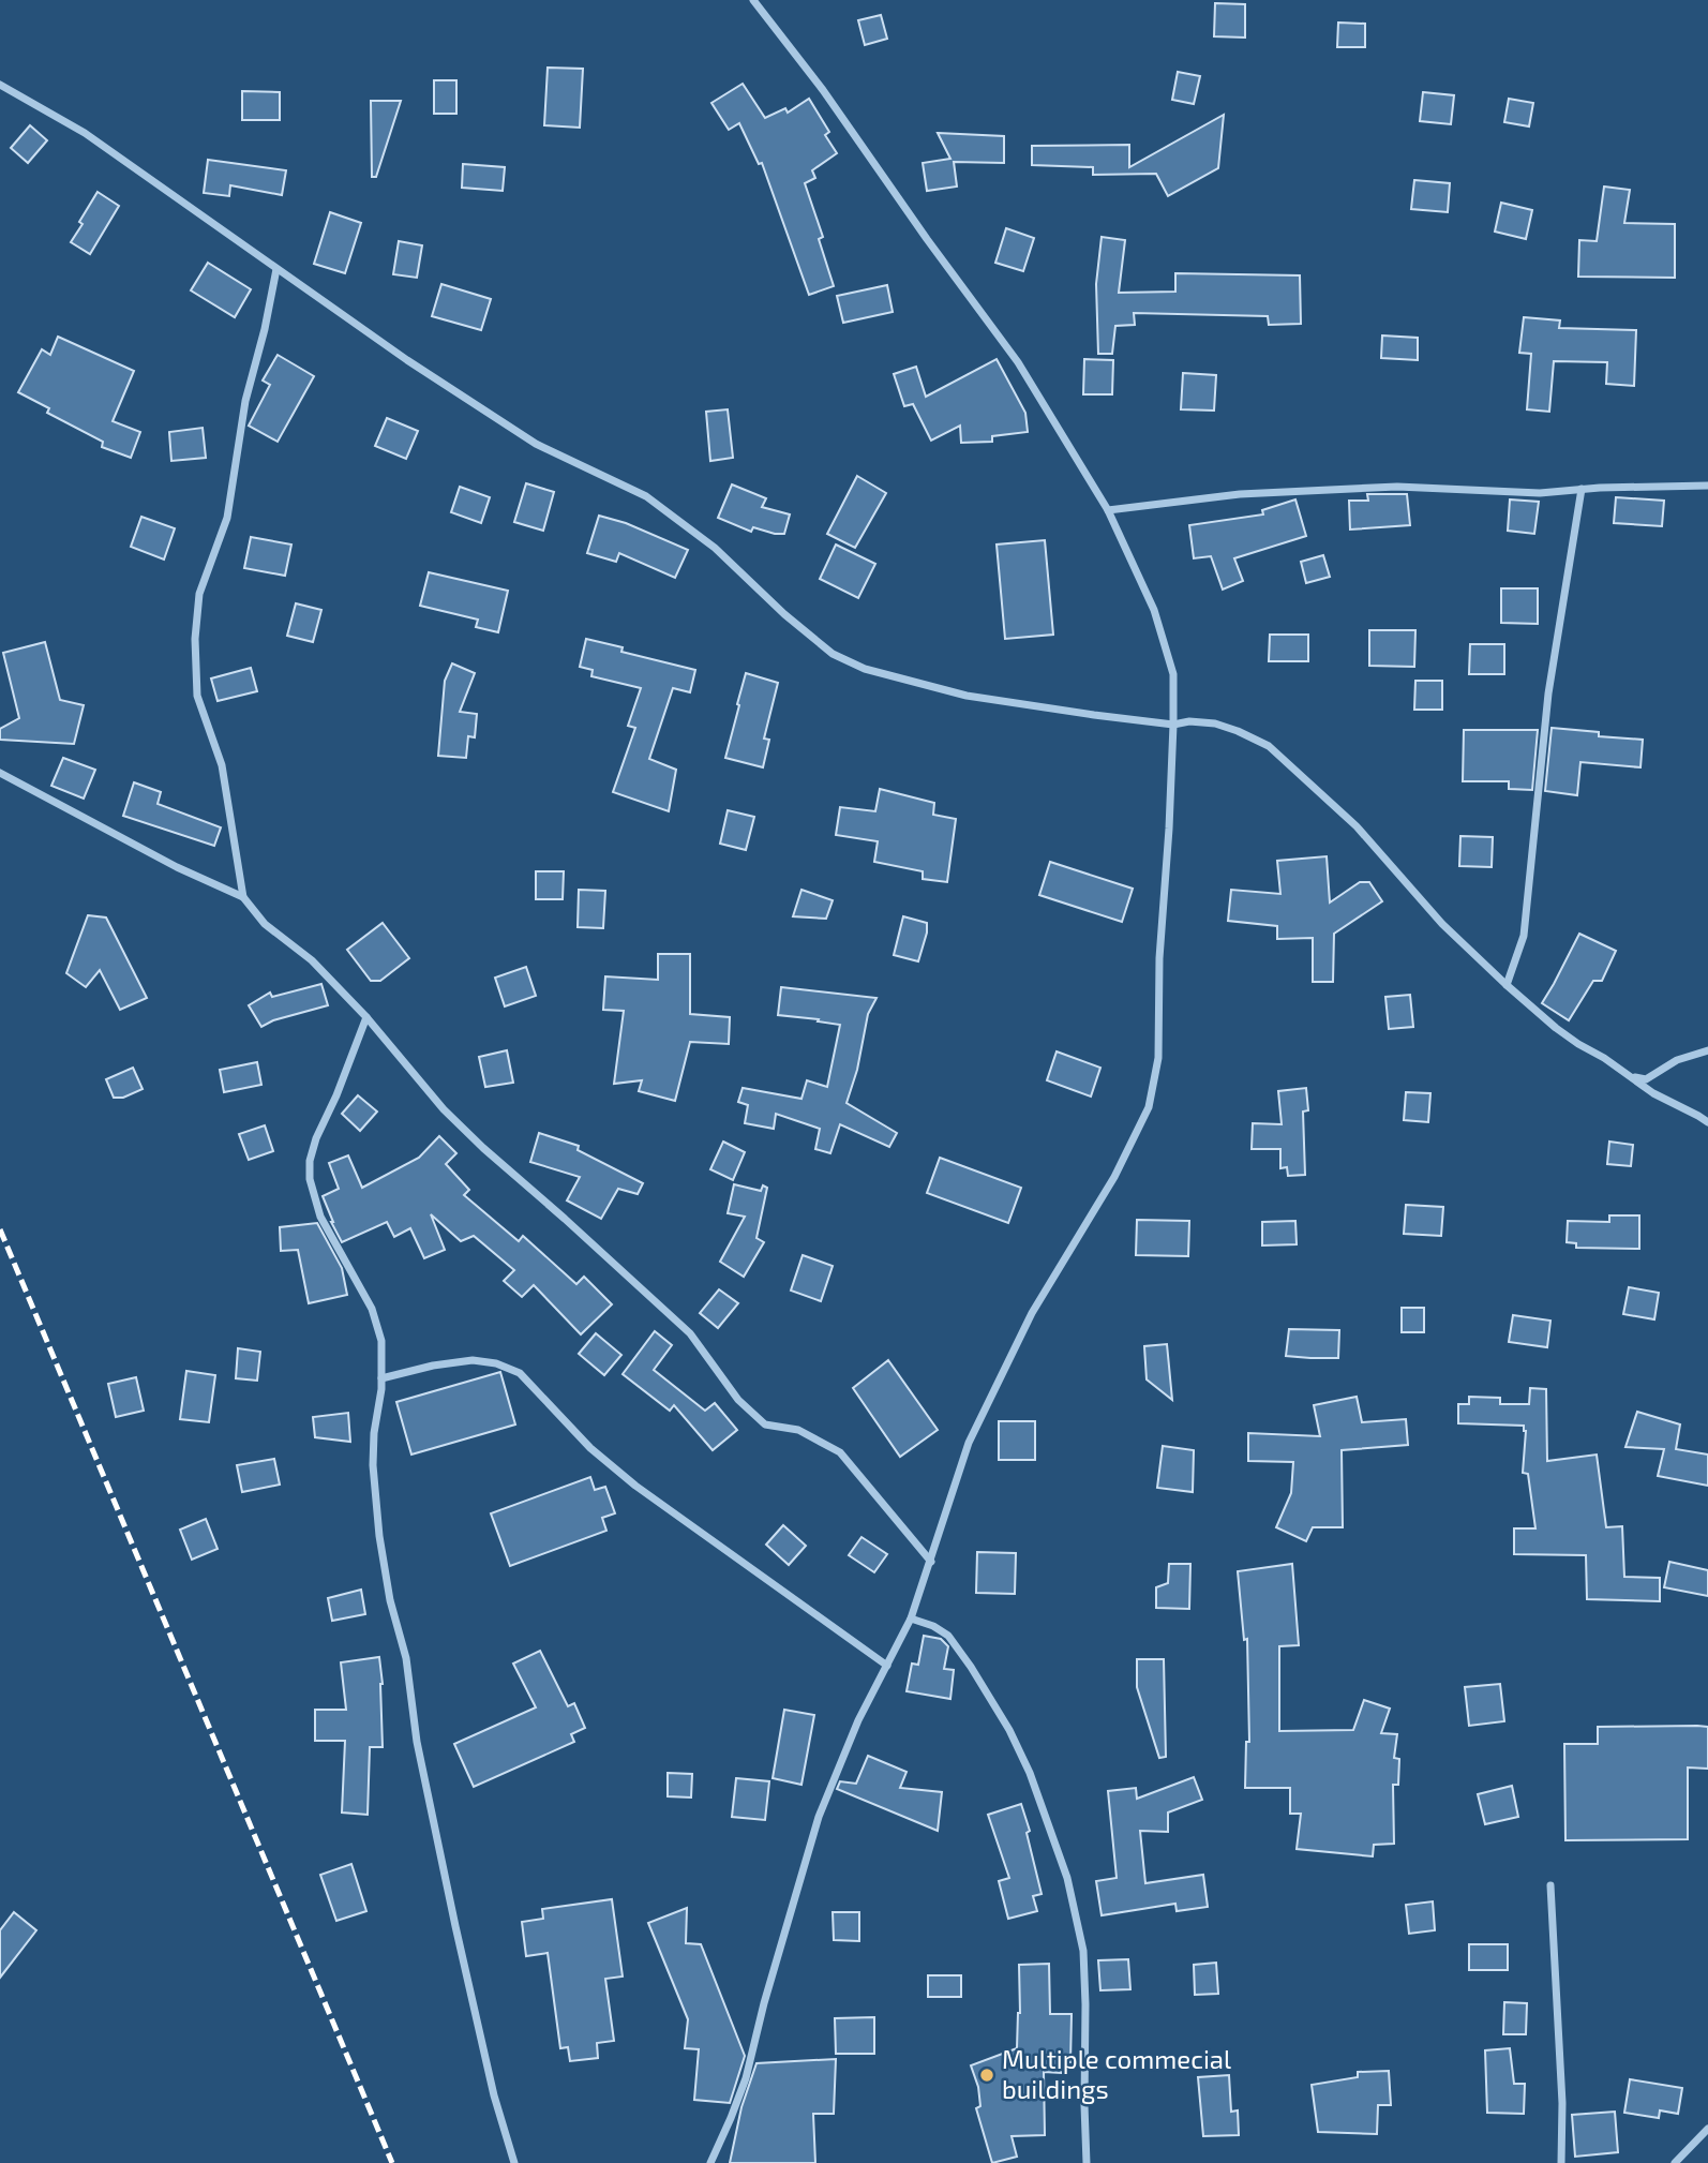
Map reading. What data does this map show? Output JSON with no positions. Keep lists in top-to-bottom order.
{
  "places": ["Multiple commecial buildings"]
}
